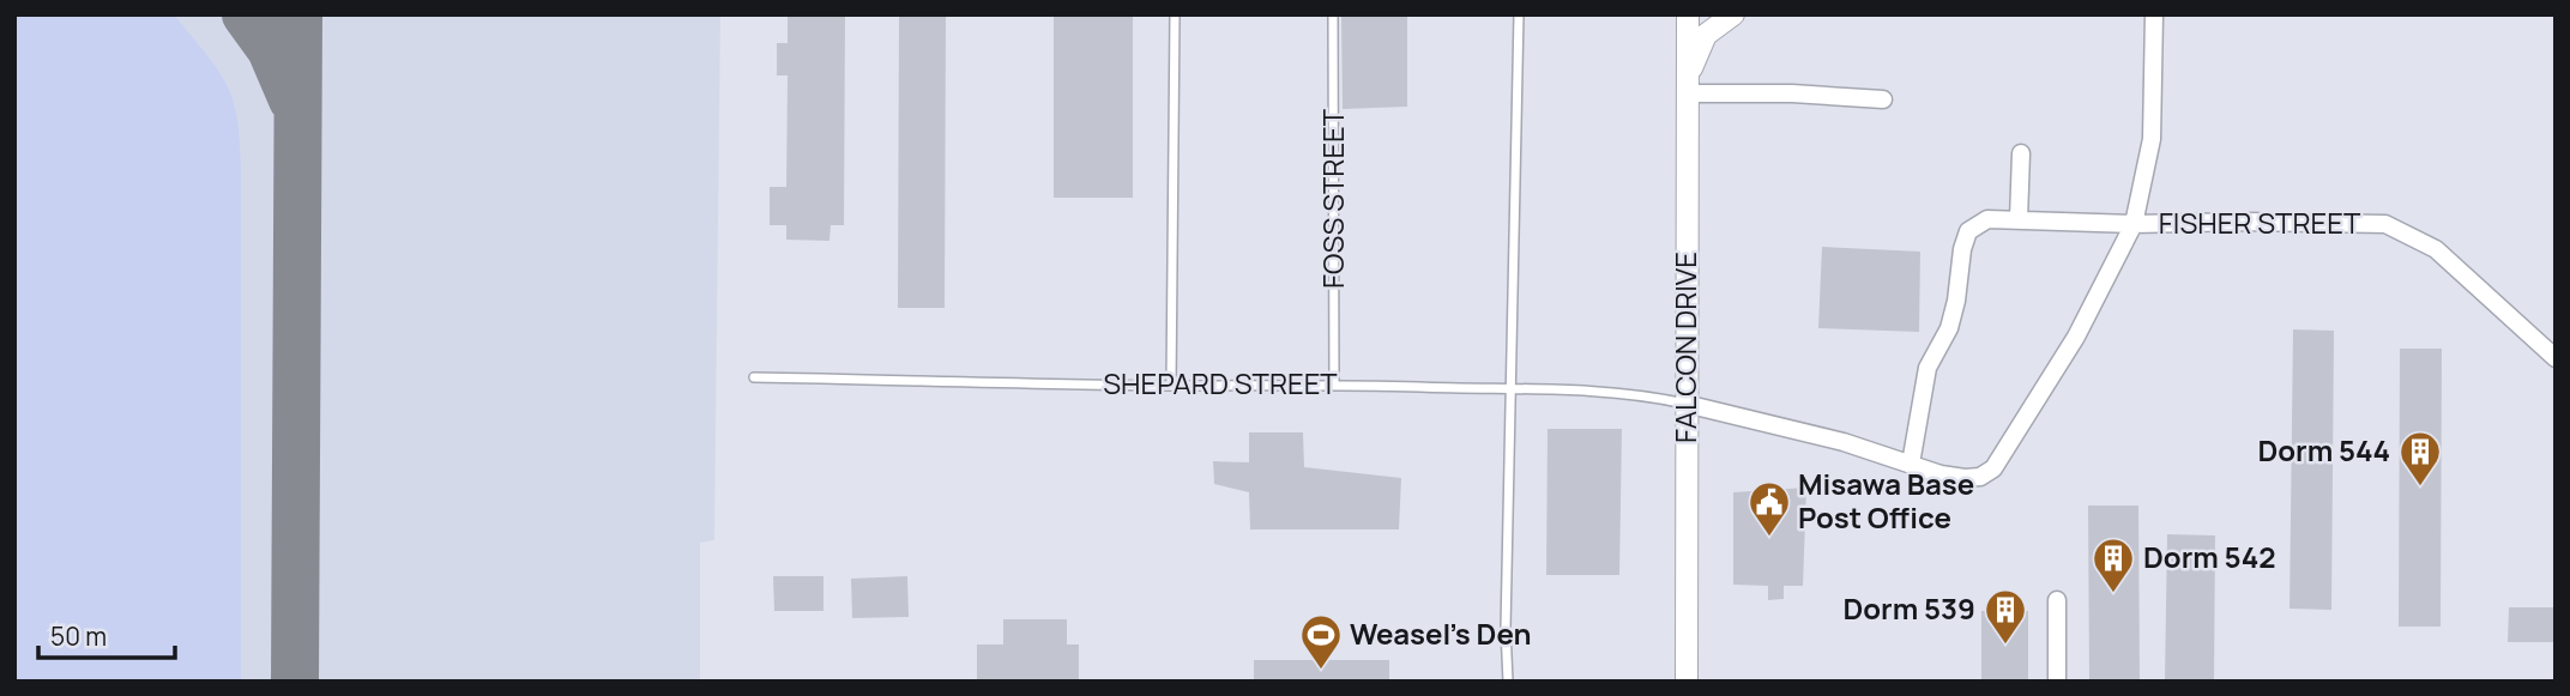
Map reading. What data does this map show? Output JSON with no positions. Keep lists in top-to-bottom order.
{
  "streets": {
    "street": ["FISHER STREET", "FALCON DRIVE"],
    "lane": ["FOSS STREET", "SHEPARD STREET"]
  },
  "crossings": [
    ["FOSS STREET", "SHEPARD STREET"],
    ["FALCON DRIVE", "SHEPARD STREET"]
  ],
  "places": {
    "building": ["Dorm 544", "Dorm 542", "Dorm 539"],
    "public building": ["Misawa Base Post Office"],
    "sports": ["Weasel's Den"]
  },
  "scale_bar": "50 m"
}
